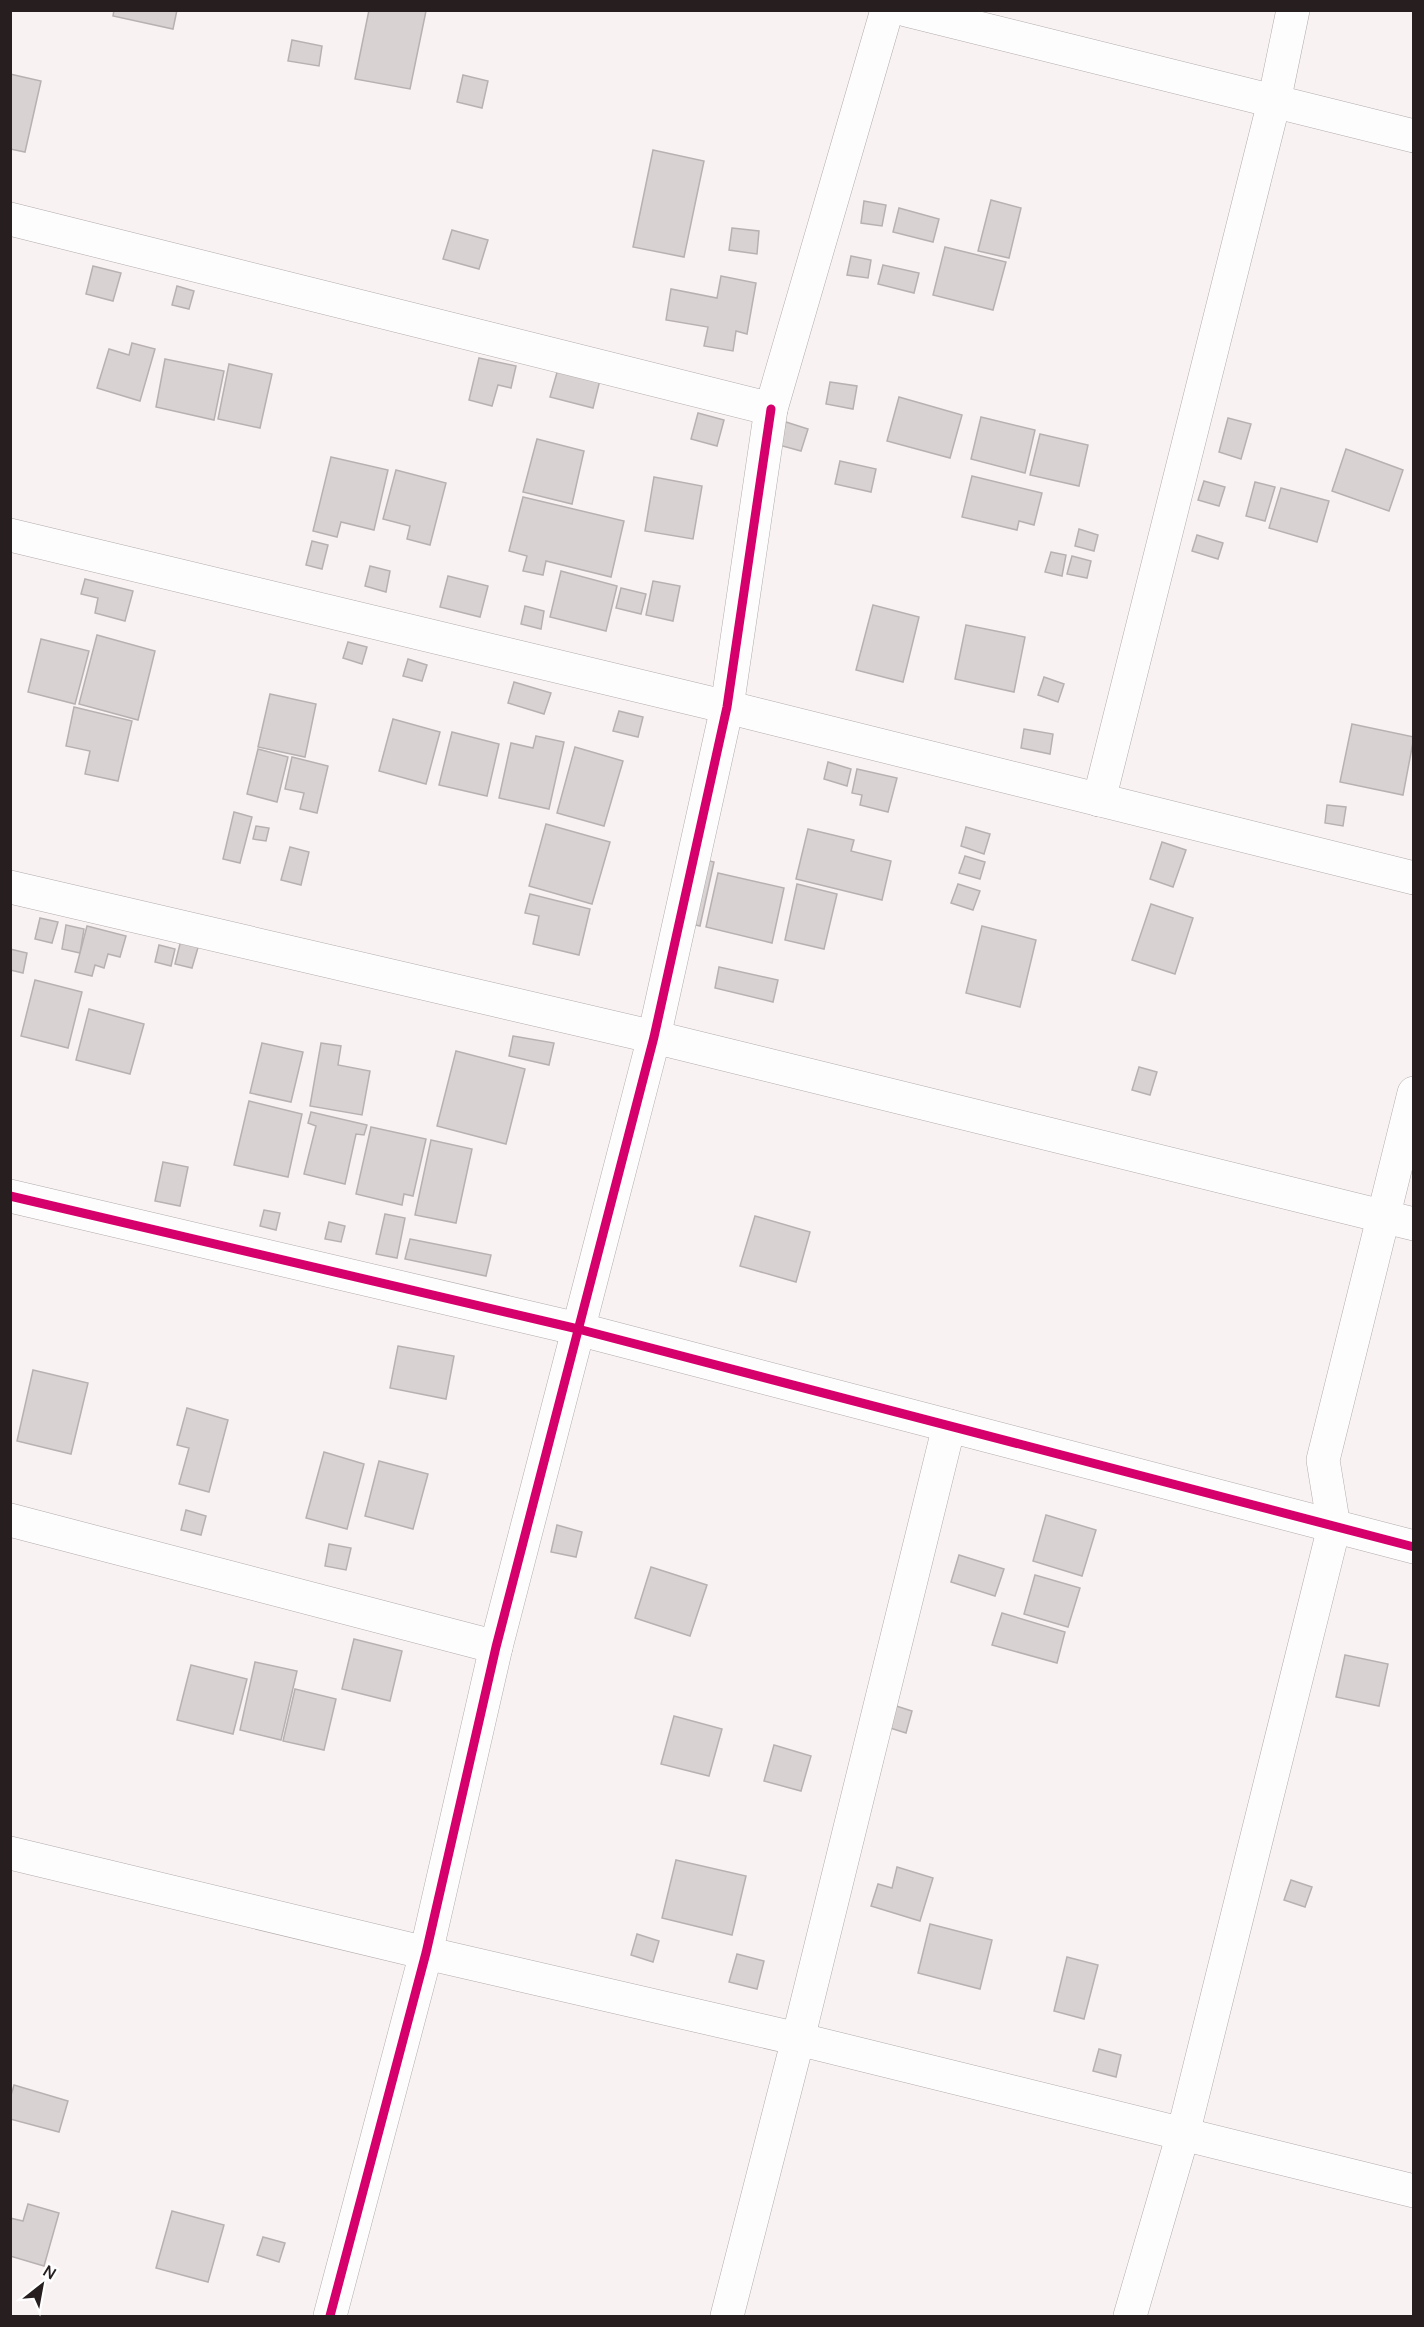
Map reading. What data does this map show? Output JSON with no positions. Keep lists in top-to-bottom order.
{
  "north": "top right"
}
